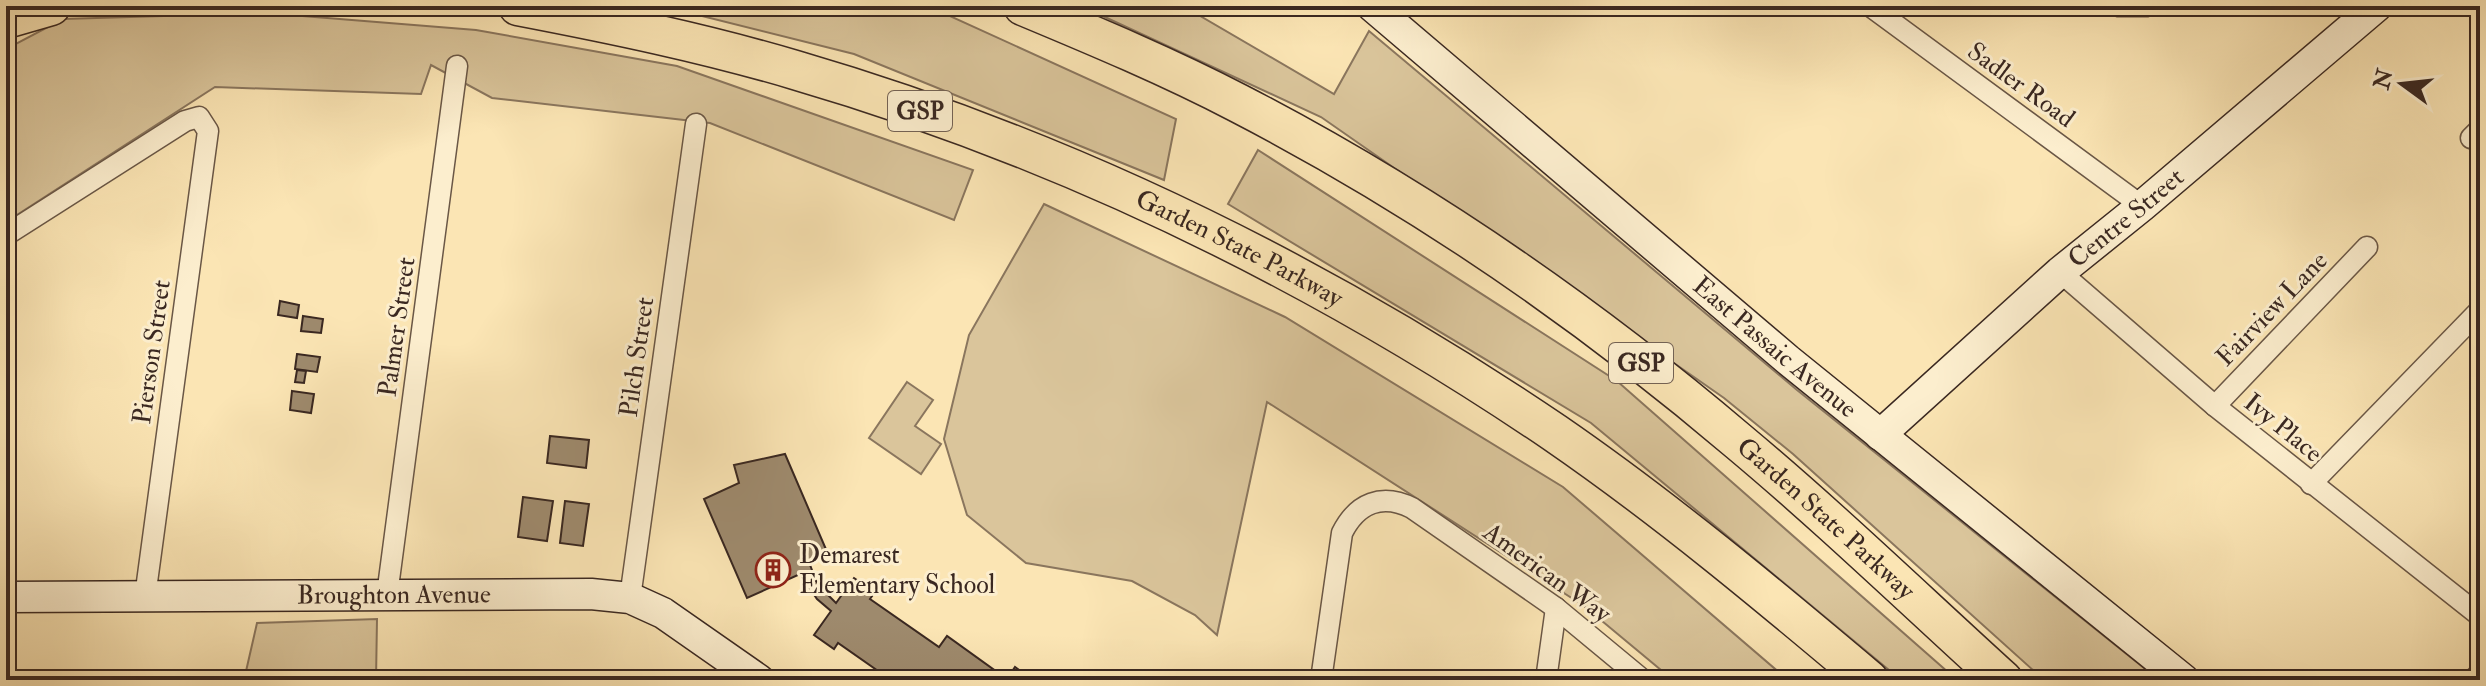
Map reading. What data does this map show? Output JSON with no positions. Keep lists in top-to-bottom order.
{
  "streets": {
    "highway": ["GSP", "Garden State Parkway"],
    "street": [
      "Sadler Road",
      "Centre Street",
      "Fairview Lane",
      "Palmer Street",
      "East Passaic Avenue",
      "Pierson Street",
      "Pilch Street",
      "Ivy Place",
      "American Way",
      "Broughton Avenue"
    ]
  },
  "crossings": [
    ["Sadler Road", "Centre Street"],
    ["Centre Street", "East Passaic Avenue"],
    ["Centre Street", "Ivy Place"],
    ["Fairview Lane", "Ivy Place"],
    ["Palmer Street", "Broughton Avenue"],
    ["Pierson Street", "Broughton Avenue"],
    ["Pilch Street", "Broughton Avenue"]
  ],
  "places": {
    "building": ["Demarest Elementary School"]
  },
  "north": "left"
}
